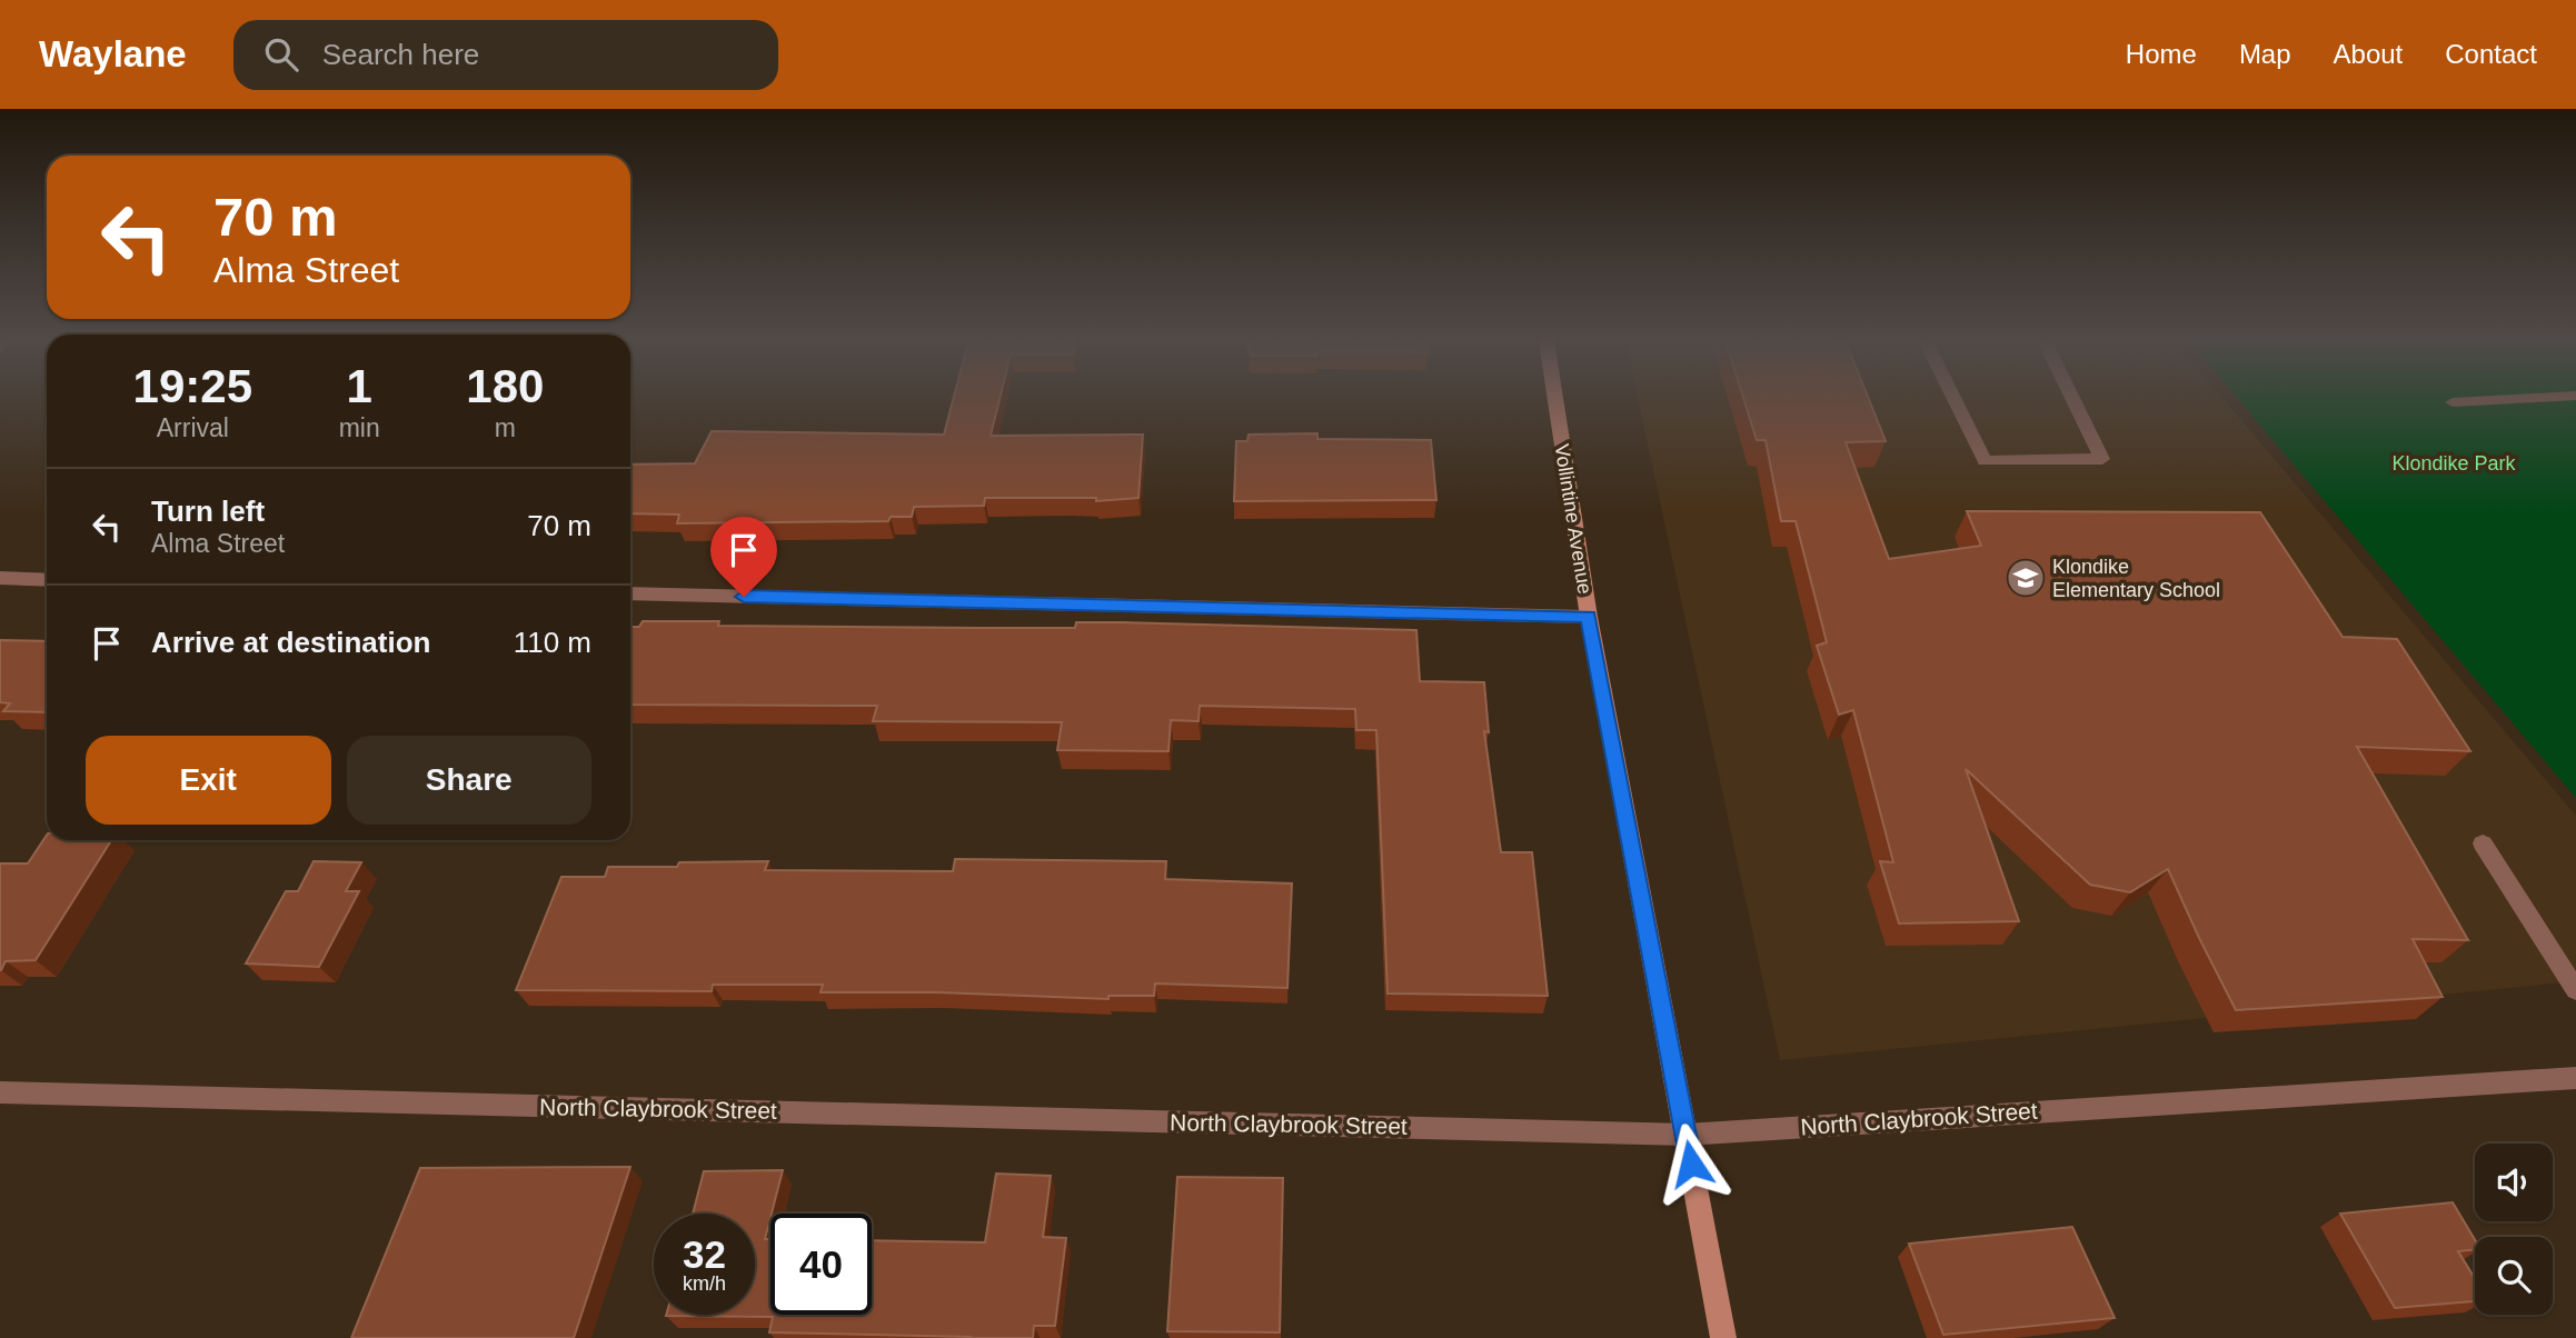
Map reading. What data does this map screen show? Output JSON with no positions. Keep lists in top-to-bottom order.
{
  "streets": {
    "street": ["Vollintine Avenue", "North Claybrook Street"]
  },
  "crossings": [
    ["Vollintine Avenue", "North Claybrook Street"]
  ],
  "parks": ["Klondike Park"],
  "places": {
    "school or university": ["Klondike Elementary School"]
  },
  "page": {
    "header": "Waylane",
    "search": "Search here",
    "nav": [
      "Home",
      "Map",
      "About",
      "Contact"
    ],
    "turn": ["70 m", "Alma Street"],
    "eta": [
      "19:25",
      "Arrival",
      "1",
      "min",
      "180",
      "m"
    ],
    "list": [
      {
        "name": "Turn left",
        "note": "Alma Street",
        "value": "70 m"
      },
      {
        "name": "Arrive at destination",
        "value": "110 m"
      }
    ],
    "buttons": ["Exit", "Share"],
    "speed": "32 km/h",
    "limit": "40"
  }
}
